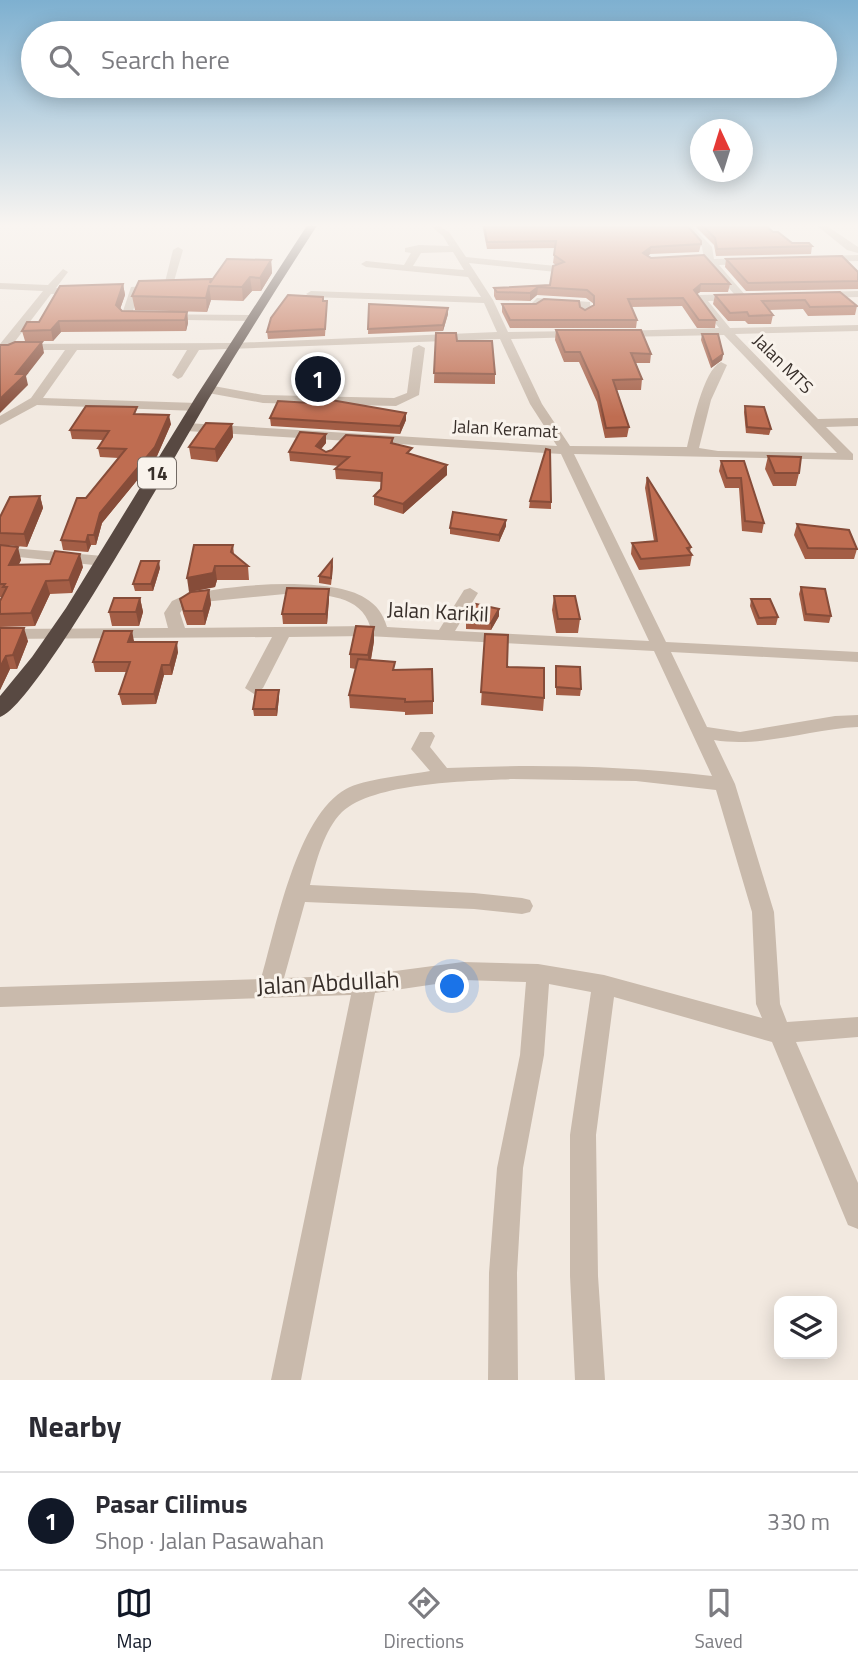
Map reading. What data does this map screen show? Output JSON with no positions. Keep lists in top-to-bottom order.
{
  "streets": {
    "highway": ["14"],
    "street": [
      "Jalan MTS",
      "Jalan Keramat",
      "Jalan Karikil",
      "Jalan Abdullah"
    ]
  },
  "crossings": [
    ["Jalan MTS", "Jalan Keramat"],
    ["Jalan Keramat", "14"],
    ["14", "Jalan Karikil"]
  ],
  "north": "top",
  "page": {
    "search": "Search here",
    "pins": "1",
    "heading": "Nearby",
    "list": [
      {
        "mark": "1",
        "name": "Pasar Cilimus",
        "note": "Shop · Jalan Pasawahan",
        "value": "330 m"
      }
    ],
    "nav": ["Map", "Directions", "Saved"]
  }
}
